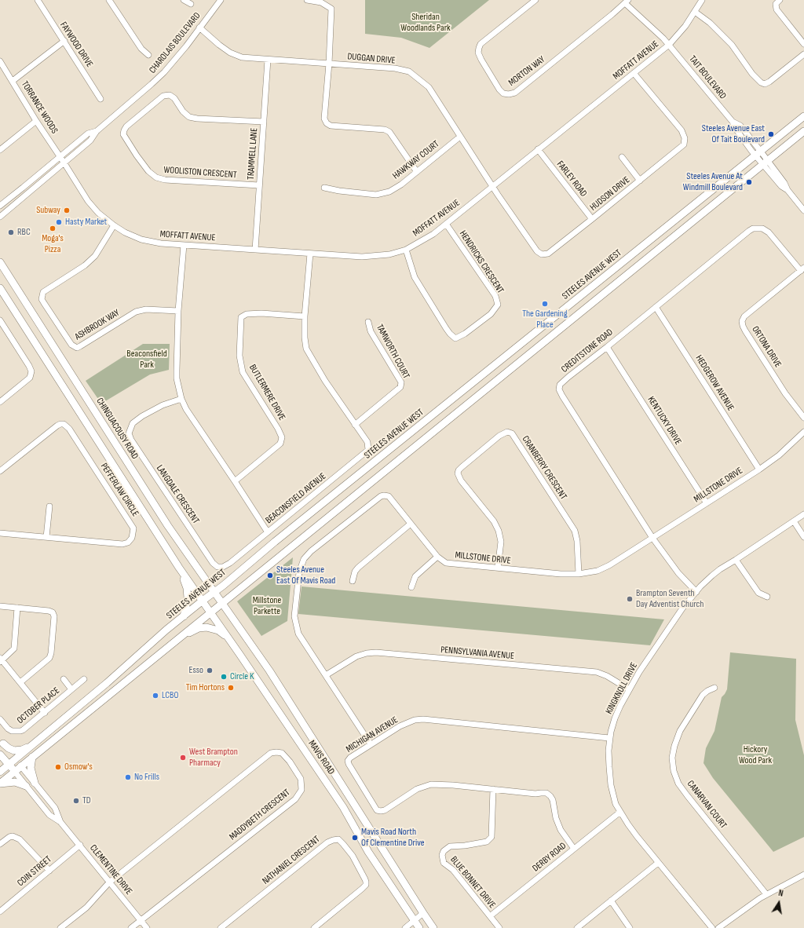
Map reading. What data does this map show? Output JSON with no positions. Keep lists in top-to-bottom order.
{
  "streets": {
    "main road": ["STEELES AVENUE WEST", "CHINGUACOUSY ROAD", "MAVIS ROAD"],
    "street": [
      "CHAROLAIS BOULEVARD",
      "FAYWOOD DRIVE",
      "DUGGAN DRIVE",
      "MOFFATT AVENUE",
      "MORTON WAY",
      "TAIT BOULEVARD",
      "TORRANCE WOODS",
      "TRAMMELL LANE",
      "HAWKWAY COURT",
      "WOOLISTON CRESCENT",
      "FARLEY ROAD",
      "HUDSON DRIVE",
      "HENDRICKS CRESCENT",
      "ASHBROOK WAY",
      "ORTONA DRIVE",
      "CREDITSTONE ROAD",
      "TAMWORTH COURT",
      "HEDGEROW AVENUE",
      "BUTLERMERE DRIVE",
      "KENTUCKY DRIVE",
      "CRANBERRY CRESCENT",
      "MILLSTONE DRIVE",
      "PEFFERLAW CIRCLE",
      "LANGDALE CRESCENT",
      "BEACONSFIELD AVENUE",
      "PENNSYLVANIA AVENUE",
      "KINGKNOLL DRIVE",
      "OCTOBER PLACE",
      "MICHIGAN AVENUE",
      "CANARVAN COURT",
      "MADDYBETH CRESCENT",
      "DERBY ROAD",
      "NATHANIEL CRESCENT",
      "CLEMENTINE DRIVE",
      "COIN STREET",
      "BLUE BONNET DRIVE"
    ]
  },
  "crossings": [
    ["CHAROLAIS BOULEVARD", "DUGGAN DRIVE"],
    ["CHAROLAIS BOULEVARD", "MOFFATT AVENUE"],
    ["CHAROLAIS BOULEVARD", "TORRANCE WOODS"],
    ["DUGGAN DRIVE", "MOFFATT AVENUE"],
    ["DUGGAN DRIVE", "TRAMMELL LANE"],
    ["DUGGAN DRIVE", "HAWKWAY COURT"],
    ["DUGGAN DRIVE", "HUDSON DRIVE"],
    ["MOFFATT AVENUE", "TAIT BOULEVARD"],
    ["MOFFATT AVENUE", "TORRANCE WOODS"],
    ["MOFFATT AVENUE", "TRAMMELL LANE"],
    ["MOFFATT AVENUE", "FARLEY ROAD"],
    ["MOFFATT AVENUE", "HUDSON DRIVE"],
    ["MOFFATT AVENUE", "HENDRICKS CRESCENT"],
    ["MOFFATT AVENUE", "ASHBROOK WAY"],
    ["MOFFATT AVENUE", "BEACONSFIELD AVENUE"],
    ["MORTON WAY", "TAIT BOULEVARD"],
    ["TAIT BOULEVARD", "STEELES AVENUE WEST"],
    ["TRAMMELL LANE", "WOOLISTON CRESCENT"],
    ["FARLEY ROAD", "HUDSON DRIVE"],
    ["STEELES AVENUE WEST", "CHINGUACOUSY ROAD"],
    ["STEELES AVENUE WEST", "MAVIS ROAD"],
    ["ASHBROOK WAY", "BEACONSFIELD AVENUE"],
    ["ORTONA DRIVE", "CREDITSTONE ROAD"],
    ["CREDITSTONE ROAD", "HEDGEROW AVENUE"],
    ["CREDITSTONE ROAD", "KENTUCKY DRIVE"],
    ["CREDITSTONE ROAD", "MILLSTONE DRIVE"],
    ["CREDITSTONE ROAD", "KINGKNOLL DRIVE"],
    ["TAMWORTH COURT", "BEACONSFIELD AVENUE"],
    ["HEDGEROW AVENUE", "MILLSTONE DRIVE"],
    ["BUTLERMERE DRIVE", "BEACONSFIELD AVENUE"],
    ["KENTUCKY DRIVE", "MILLSTONE DRIVE"],
    ["CHINGUACOUSY ROAD", "MAVIS ROAD"],
    ["CRANBERRY CRESCENT", "MILLSTONE DRIVE"],
    ["MILLSTONE DRIVE", "PENNSYLVANIA AVENUE"],
    ["MILLSTONE DRIVE", "MICHIGAN AVENUE"],
    ["LANGDALE CRESCENT", "BEACONSFIELD AVENUE"],
    ["PENNSYLVANIA AVENUE", "KINGKNOLL DRIVE"],
    ["KINGKNOLL DRIVE", "MICHIGAN AVENUE"],
    ["KINGKNOLL DRIVE", "DERBY ROAD"],
    ["MICHIGAN AVENUE", "DERBY ROAD"],
    ["MICHIGAN AVENUE", "BLUE BONNET DRIVE"],
    ["MADDYBETH CRESCENT", "CLEMENTINE DRIVE"],
    ["DERBY ROAD", "BLUE BONNET DRIVE"],
    ["CLEMENTINE DRIVE", "COIN STREET"]
  ],
  "parks": [
    "Sheridan Woodlands Park",
    "Beaconsfield Park",
    "Millstone Parkette",
    "Hickory Wood Park"
  ],
  "places": [
    "Steeles Avenue East Of Tait Boulevard",
    "Steeles Avenue At Windmill Boulevard",
    "Subway",
    "Hasty Market",
    "Moga's Pizza",
    "RBC",
    "The Gardening Place",
    "Steeles Avenue East Of Mavis Road",
    "Brampton Seventh Day Adventist Church",
    "Esso",
    "Circle K",
    "Tim Hortons",
    "LCBO",
    "West Brampton Pharmacy",
    "Osmow's",
    "No Frills",
    "TD",
    "Mavis Road North Of Clementine Drive"
  ],
  "north": "top"
}
